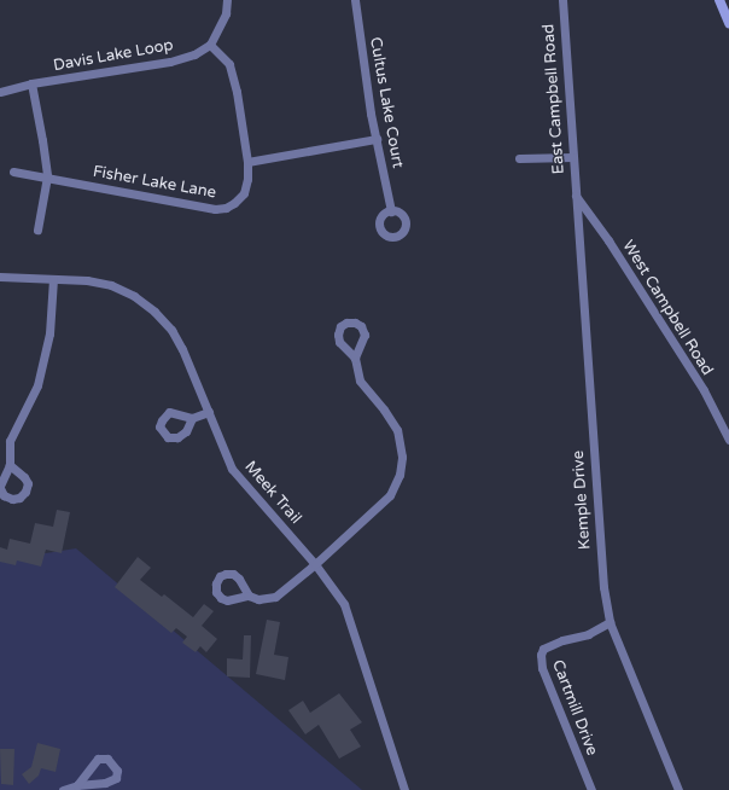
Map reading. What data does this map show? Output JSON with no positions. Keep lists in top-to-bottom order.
{
  "streets": {
    "street": [
      "Davis Lake Loop",
      "East Campbell Road",
      "Cultus Lake Court",
      "Fisher Lake Lane",
      "West Campbell Road",
      "Meek Trail",
      "Kemple Drive",
      "Cartmill Drive"
    ]
  },
  "crossings": [
    ["Davis Lake Loop", "Fisher Lake Lane"],
    ["East Campbell Road", "West Campbell Road"],
    ["East Campbell Road", "Kemple Drive"],
    ["West Campbell Road", "Kemple Drive"],
    ["Kemple Drive", "Cartmill Drive"]
  ]
}
